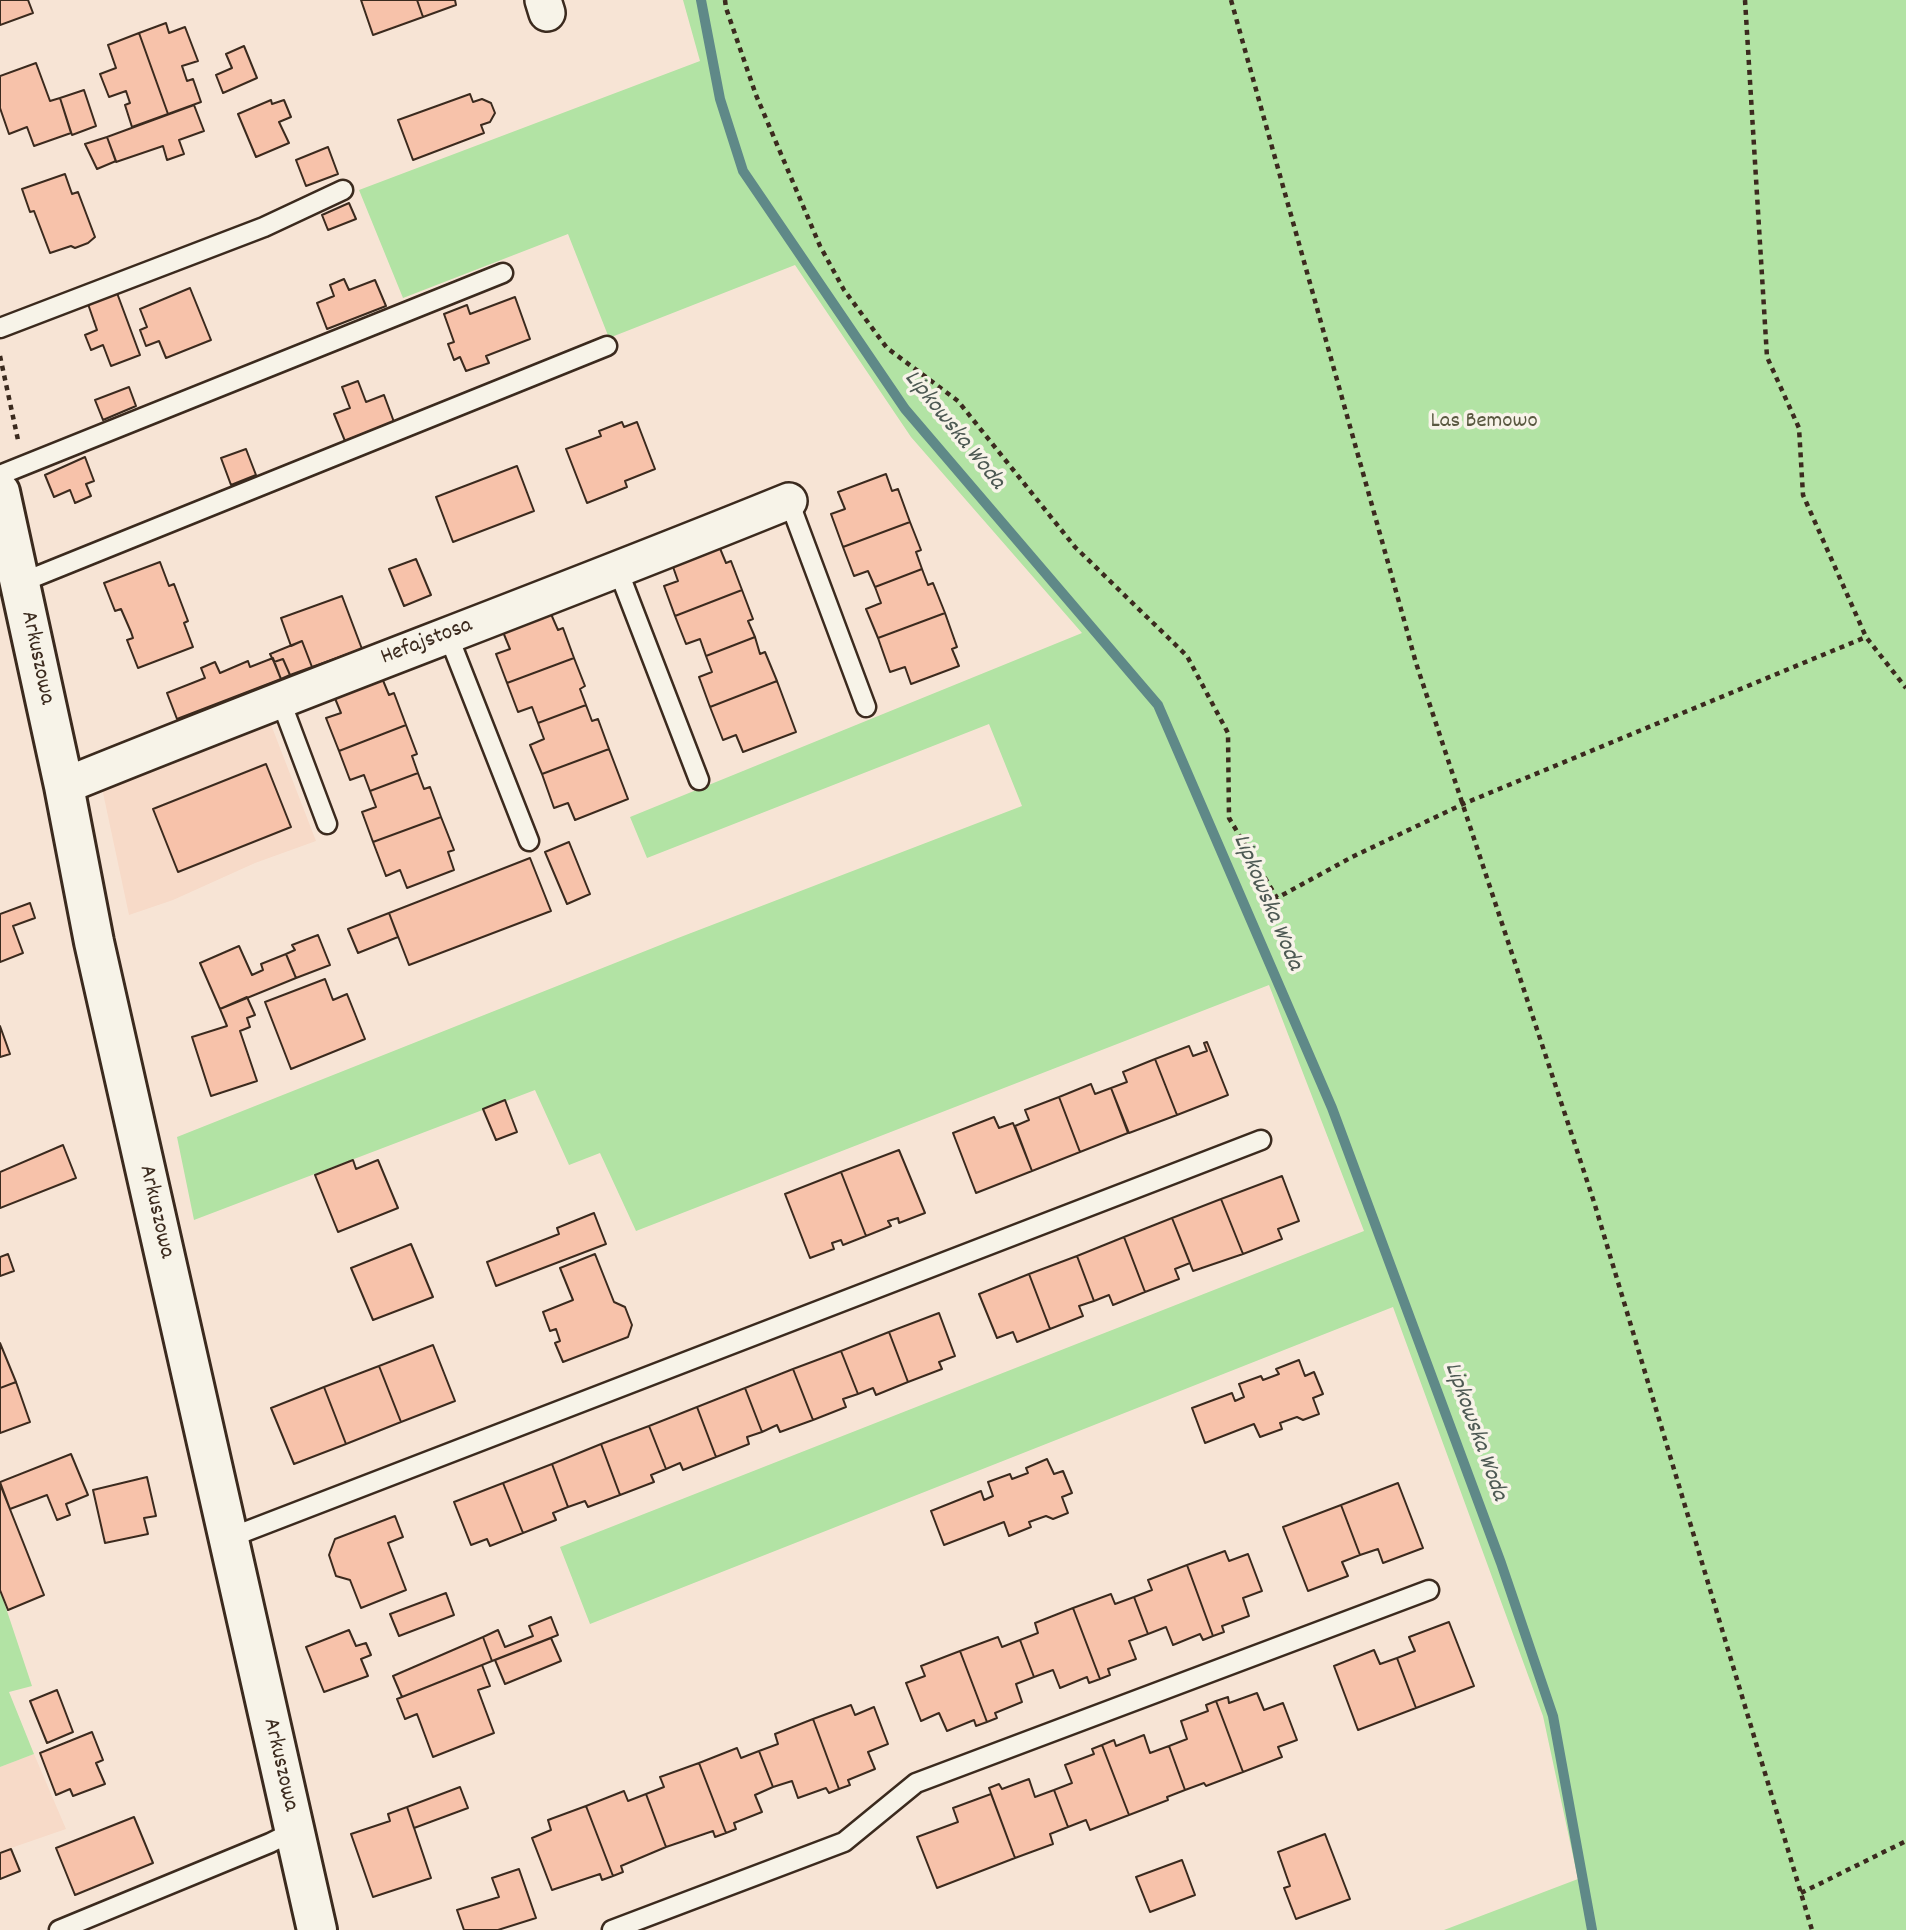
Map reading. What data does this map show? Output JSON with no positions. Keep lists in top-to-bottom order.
{
  "streets": {
    "main road": ["Arkuszowa"],
    "street": ["Hefajstosa"]
  },
  "crossings": [
    ["Hefajstosa", "Arkuszowa"]
  ],
  "water": ["Lipkowska Woda"],
  "parks": ["Las Bemowo"]
}
